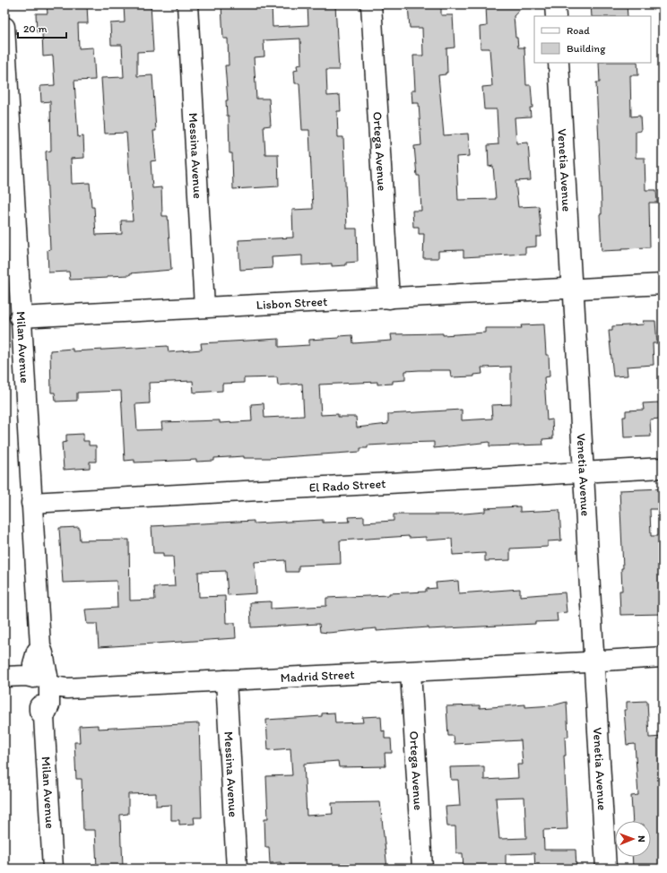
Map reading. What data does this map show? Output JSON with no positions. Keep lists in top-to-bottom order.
{
  "streets": {
    "street": [
      "Ortega Avenue",
      "Messina Avenue",
      "Venetia Avenue",
      "Lisbon Street",
      "Milan Avenue",
      "El Rado Street",
      "Madrid Street"
    ]
  },
  "crossings": [
    ["Ortega Avenue", "Lisbon Street"],
    ["Ortega Avenue", "Madrid Street"],
    ["Messina Avenue", "Lisbon Street"],
    ["Messina Avenue", "Madrid Street"],
    ["Venetia Avenue", "Lisbon Street"],
    ["Venetia Avenue", "El Rado Street"],
    ["Venetia Avenue", "Madrid Street"],
    ["Lisbon Street", "Milan Avenue"],
    ["Milan Avenue", "El Rado Street"],
    ["Milan Avenue", "Madrid Street"]
  ],
  "legend": ["Road", "Building"],
  "scale_bar": "20 m",
  "north": "right"
}
